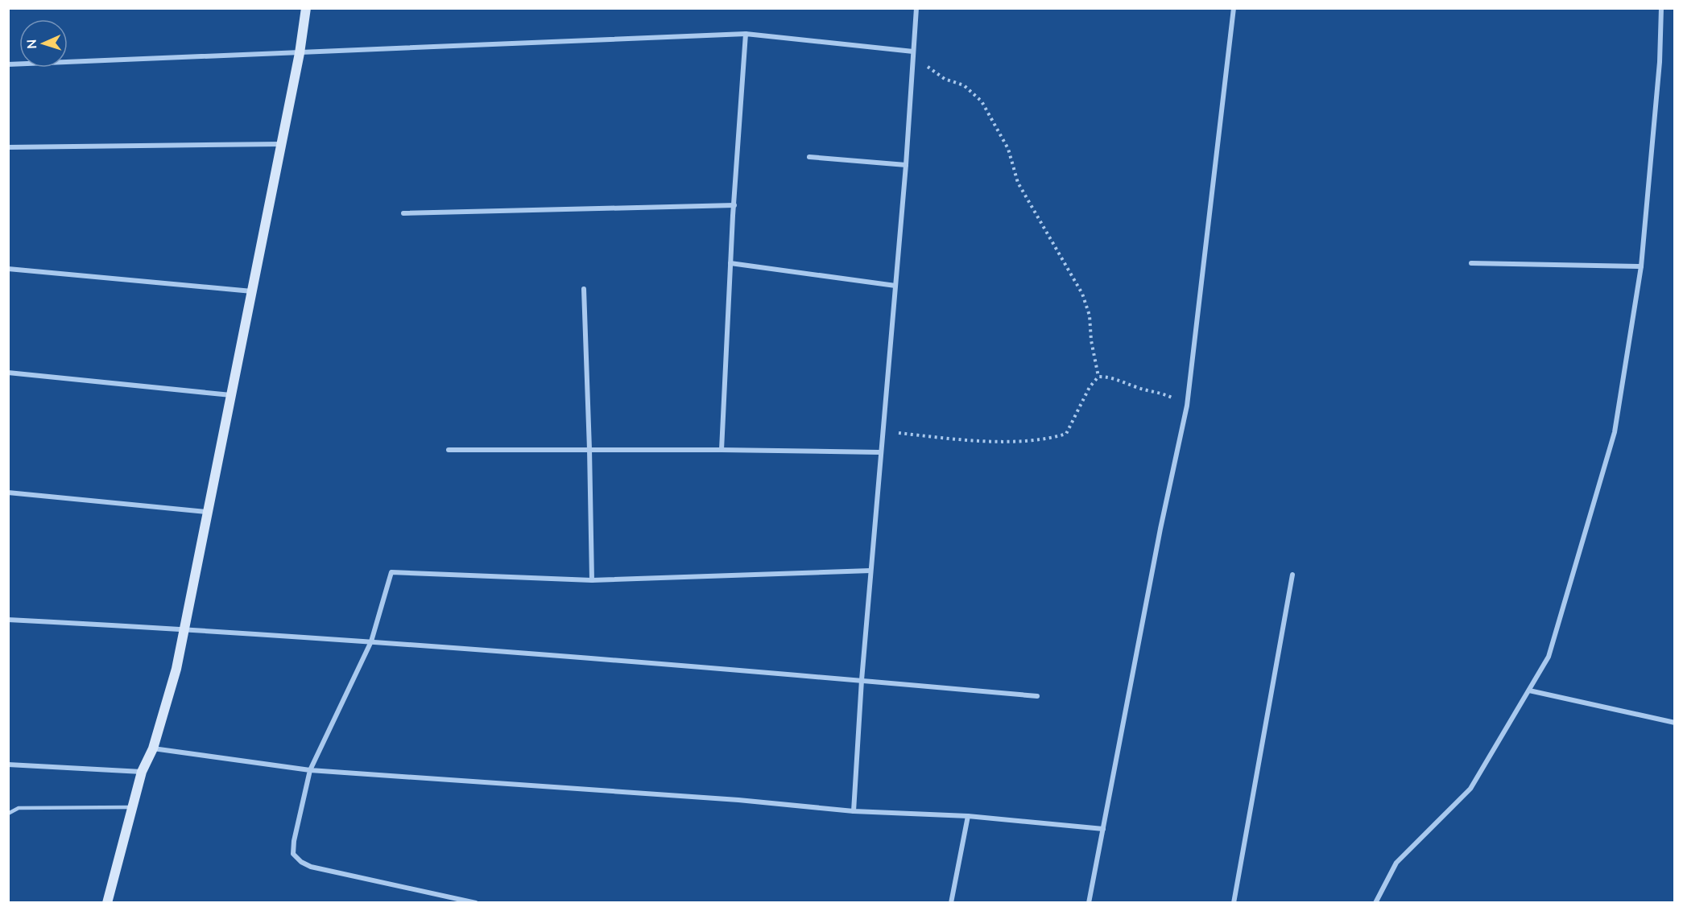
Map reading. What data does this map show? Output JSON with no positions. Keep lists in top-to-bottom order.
{
  "north": "left"
}
